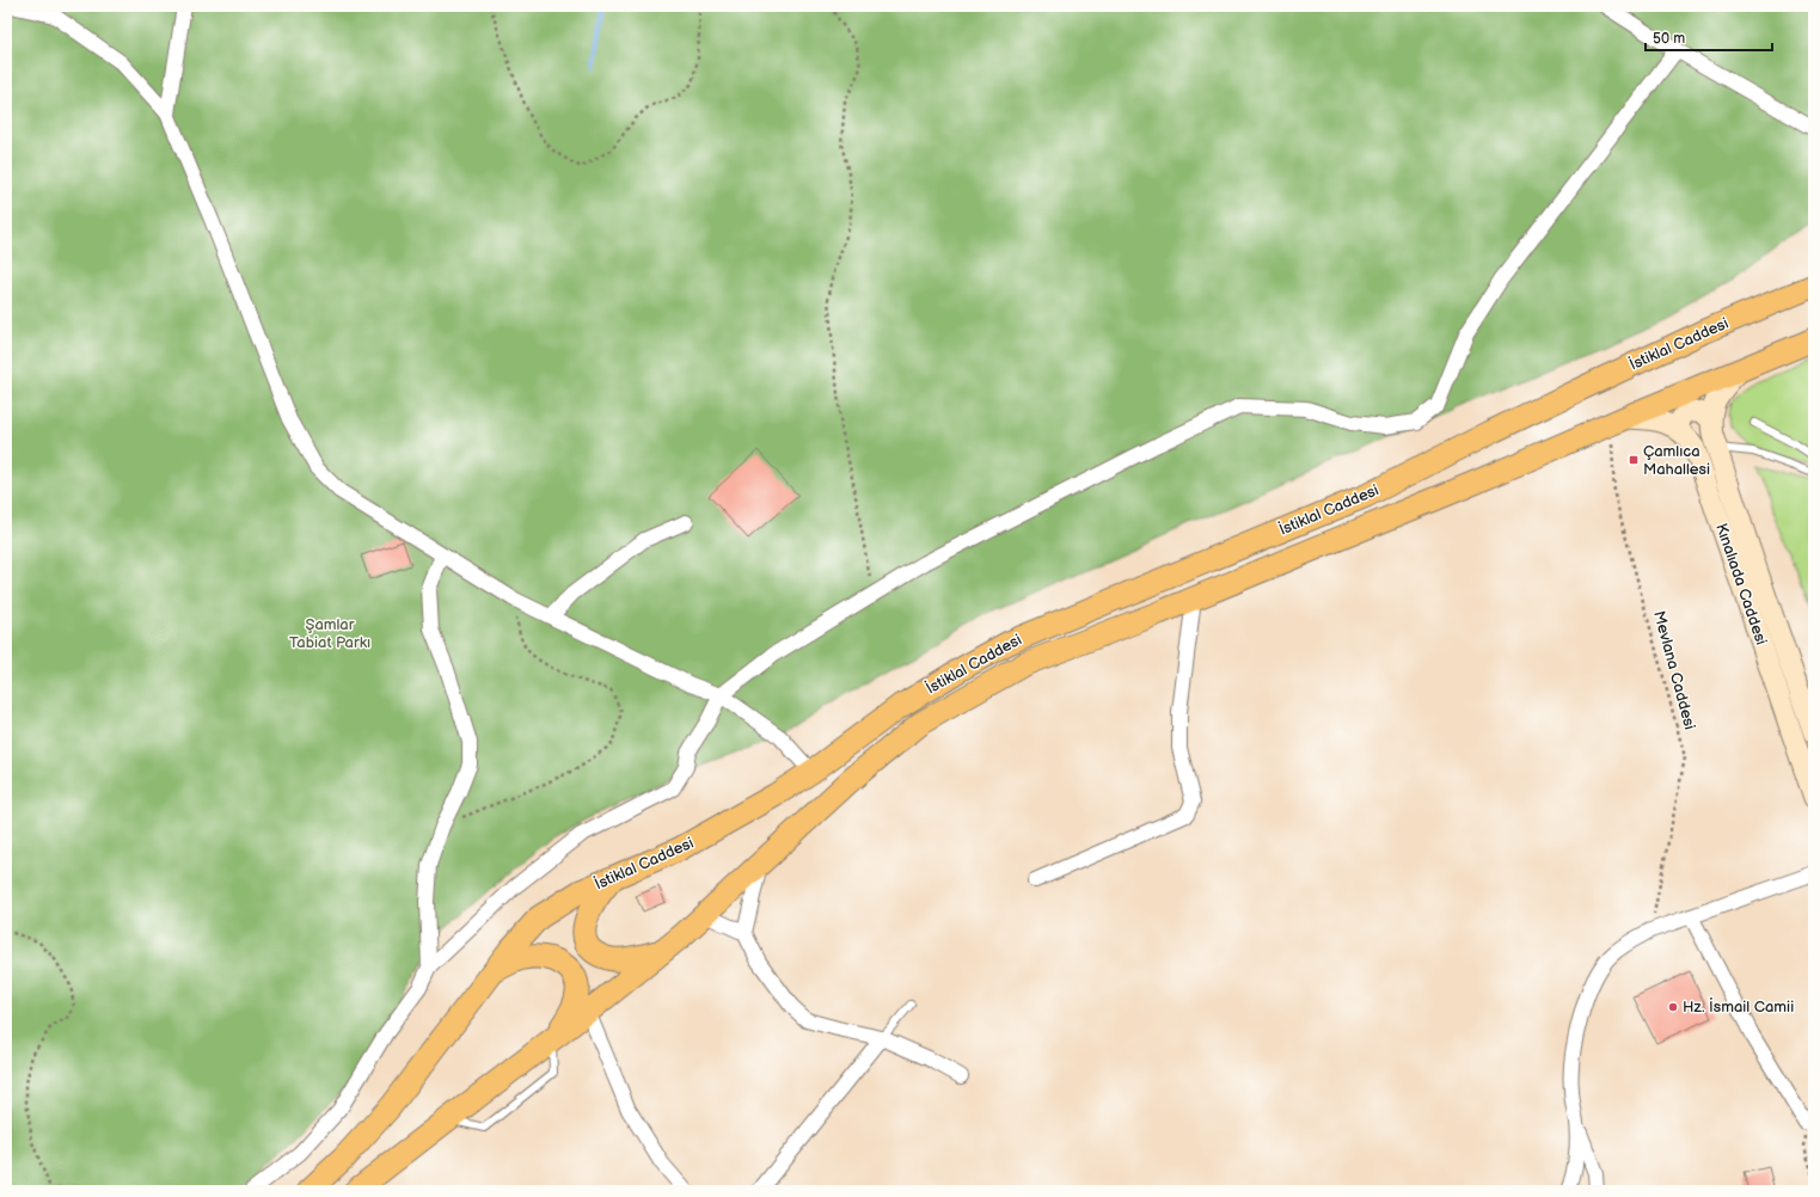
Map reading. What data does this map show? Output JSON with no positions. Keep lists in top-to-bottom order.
{
  "streets": {
    "main road": ["İstiklal Caddesi", "Kınalıada Caddesi"],
    "path": ["Mevlana Caddesi"]
  },
  "crossings": [
    ["İstiklal Caddesi", "Kınalıada Caddesi"],
    ["İstiklal Caddesi", "Mevlana Caddesi"],
    ["Kınalıada Caddesi", "Mevlana Caddesi"]
  ],
  "parks": ["Şamlar Tabiat Parkı"],
  "places": {
    "transit": ["Çamlıca Mahallesi"],
    "other": ["Hz. İsmail Camii"]
  },
  "scale_bar": "50 m"
}
